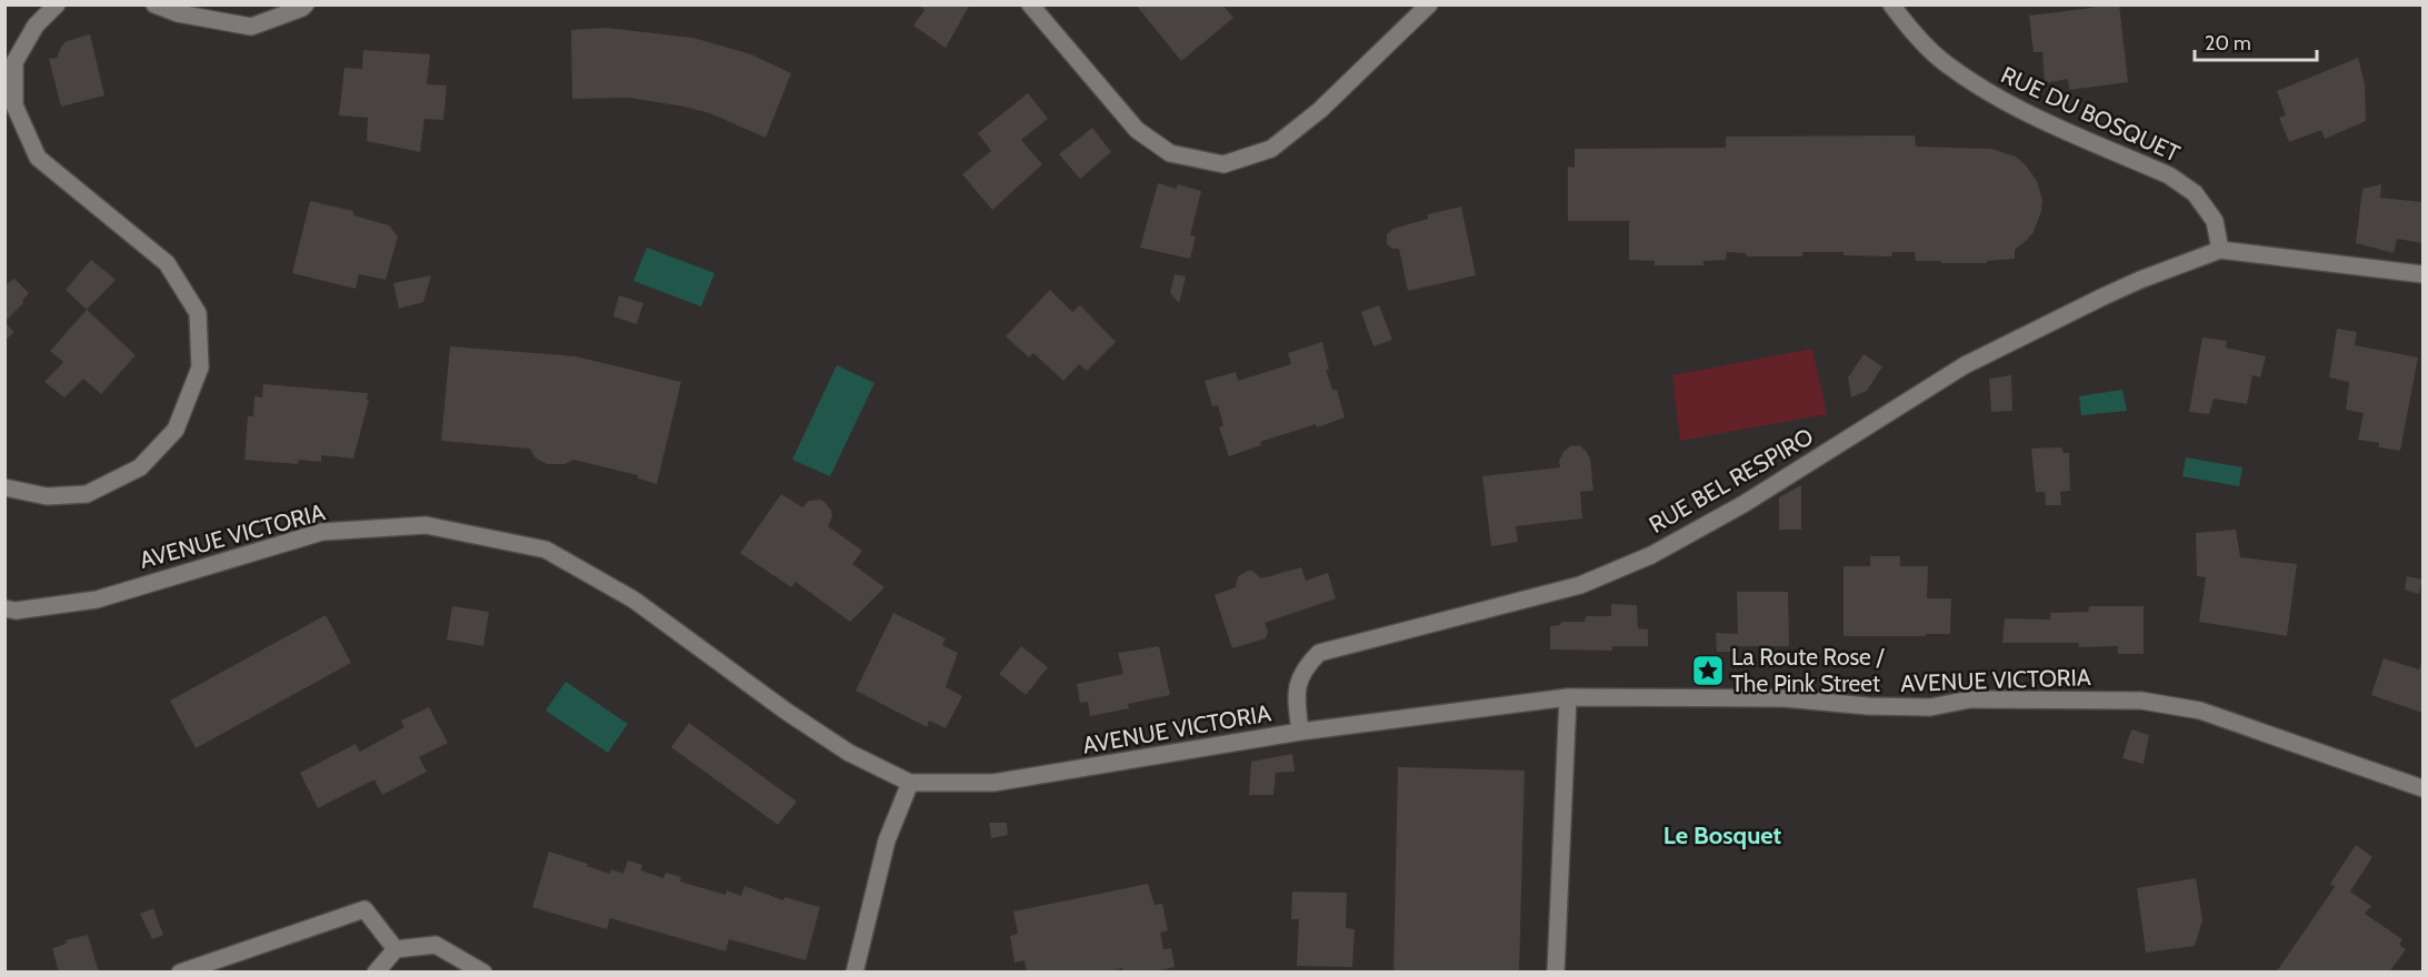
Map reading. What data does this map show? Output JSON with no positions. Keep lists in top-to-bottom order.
{
  "streets": {
    "street": ["RUE DU BOSQUET", "RUE BEL RESPIRO", "AVENUE VICTORIA"]
  },
  "crossings": [
    ["RUE DU BOSQUET", "RUE BEL RESPIRO"],
    ["RUE BEL RESPIRO", "AVENUE VICTORIA"]
  ],
  "districts": ["Le Bosquet"],
  "places": {
    "place": ["La Route Rose / The Pink Street"]
  },
  "scale_bar": "20 m"
}
